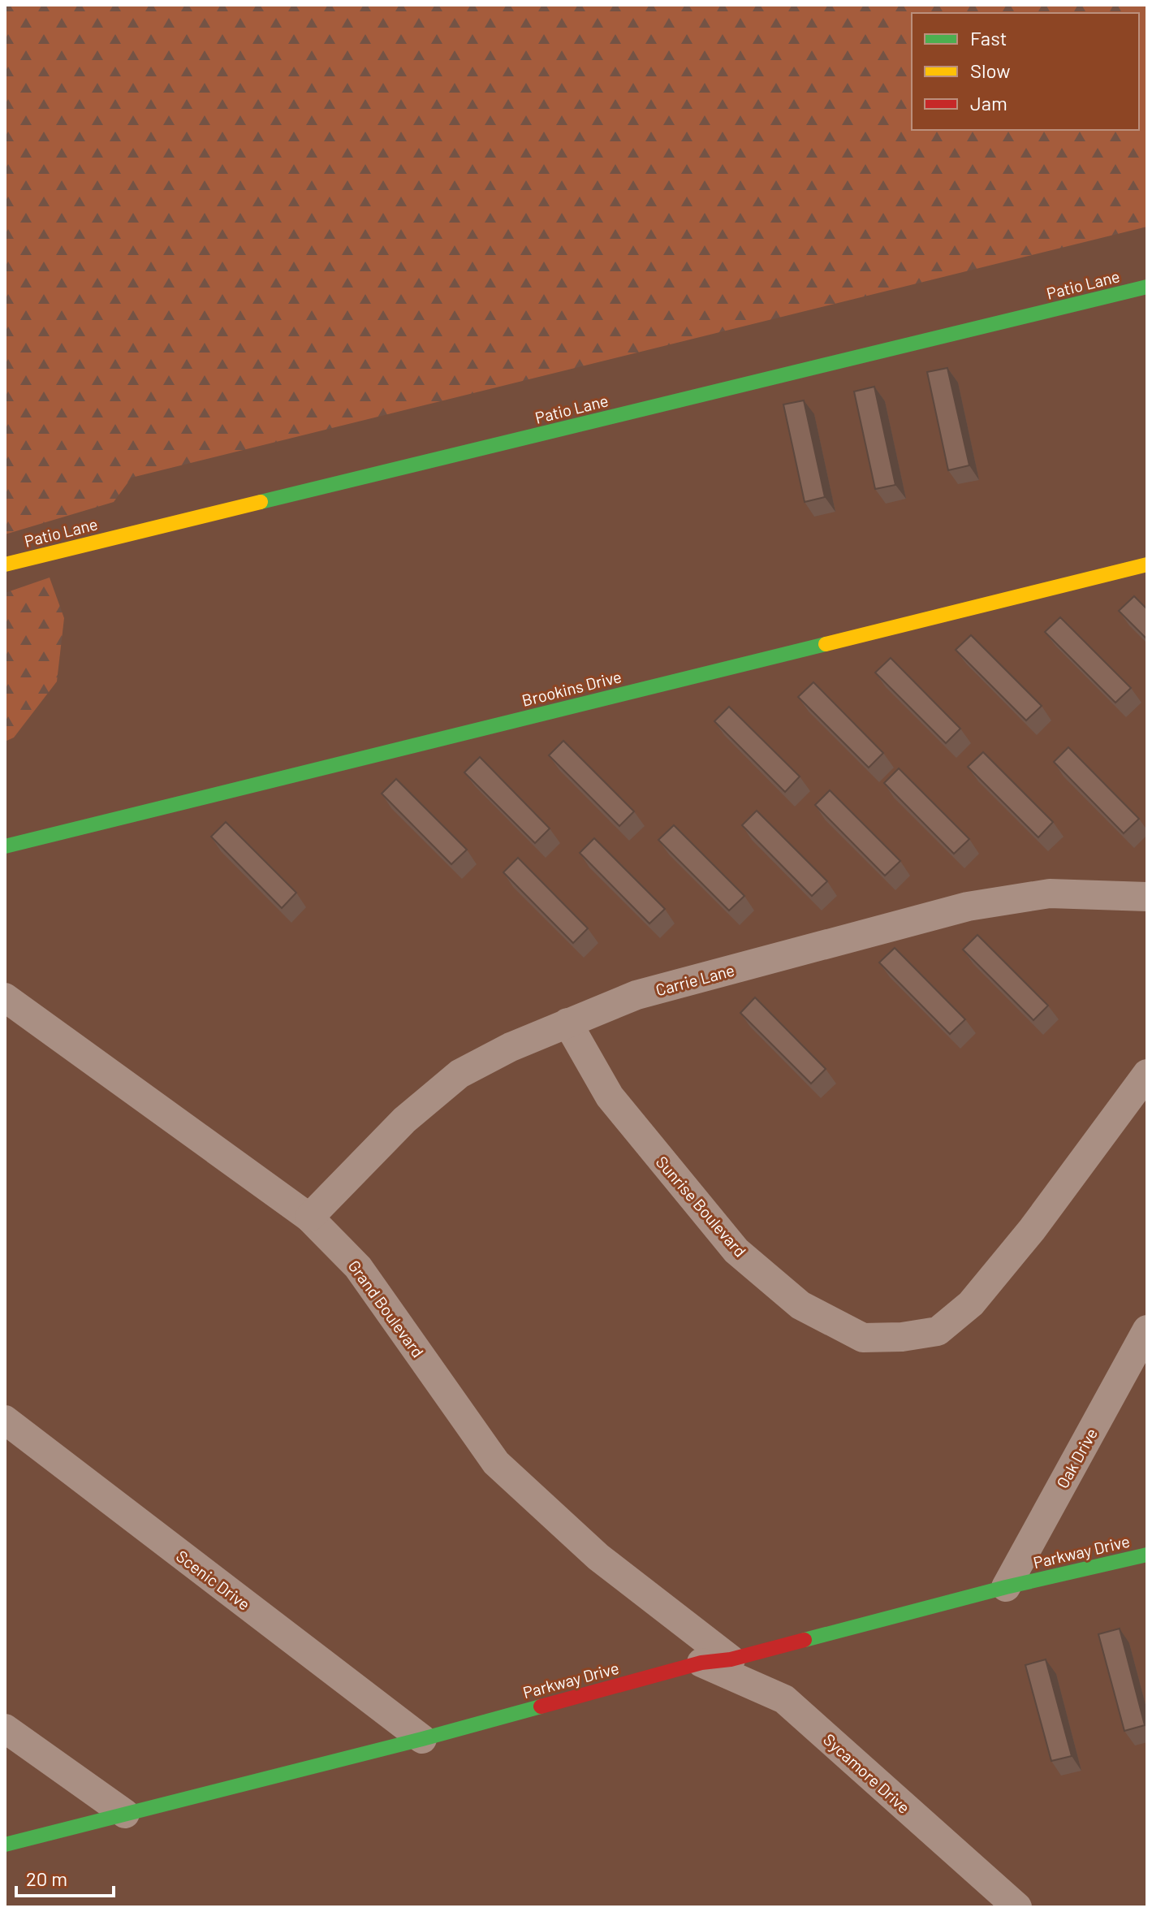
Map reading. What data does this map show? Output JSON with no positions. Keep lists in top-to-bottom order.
{
  "streets": {
    "street": [
      "Patio Lane",
      "Brookins Drive",
      "Carrie Lane",
      "Sunrise Boulevard",
      "Grand Boulevard",
      "Oak Drive",
      "Parkway Drive",
      "Scenic Drive",
      "Sycamore Drive"
    ]
  },
  "crossings": [
    ["Carrie Lane", "Sunrise Boulevard"],
    ["Carrie Lane", "Grand Boulevard"],
    ["Grand Boulevard", "Parkway Drive"],
    ["Oak Drive", "Parkway Drive"],
    ["Parkway Drive", "Scenic Drive"],
    ["Parkway Drive", "Sycamore Drive"]
  ],
  "legend": ["Fast", "Slow", "Jam"],
  "scale_bar": "20 m"
}
